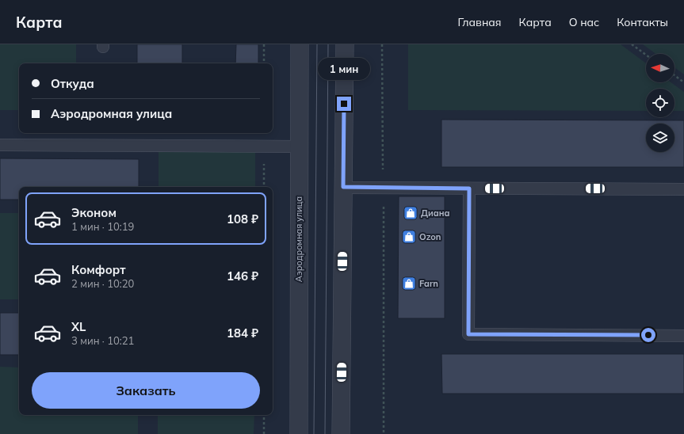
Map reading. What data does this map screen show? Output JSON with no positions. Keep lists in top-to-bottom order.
{
  "streets": {
    "street": ["Аэродромная улица"]
  },
  "places": {
    "shop": ["Диана", "Ozon", "Farn"]
  },
  "north": "left",
  "page": {
    "header": "Карта",
    "nav": [
      "Главная",
      "Карта",
      "О нас",
      "Контакты"
    ],
    "bubble": "1 мин",
    "banner": ["Откуда", "Аэродромная улица"],
    "list": [
      {
        "name": "Эконом",
        "note": "1 мин · 10:19",
        "value": "108 ₽"
      },
      {
        "name": "Комфорт",
        "note": "2 мин · 10:20",
        "value": "146 ₽"
      },
      {
        "name": "XL",
        "note": "3 мин · 10:21",
        "value": "184 ₽"
      }
    ],
    "buttons": "Заказать"
  }
}
